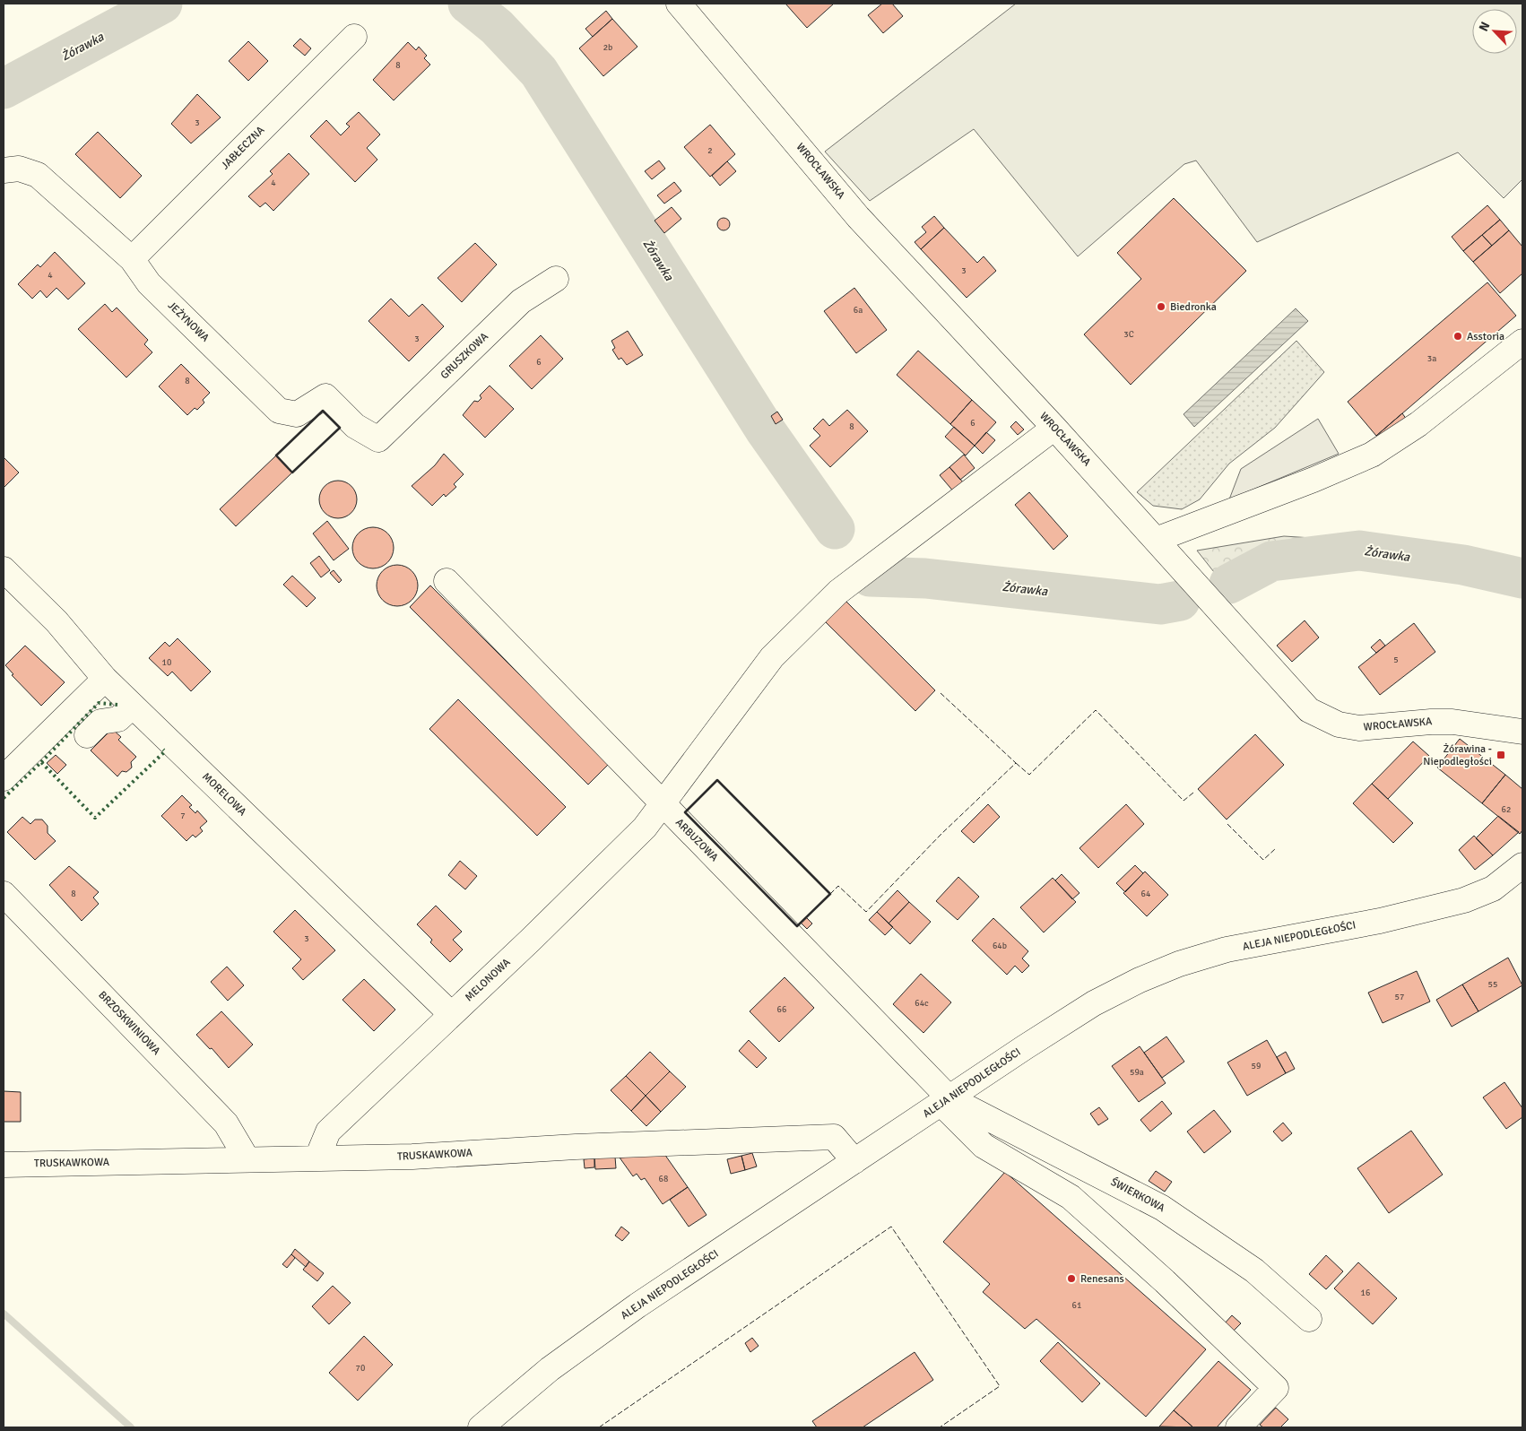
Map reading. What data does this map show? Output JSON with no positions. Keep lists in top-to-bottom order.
{
  "streets": {
    "street": [
      "JABŁECZNA",
      "WROCŁAWSKA",
      "JEŻYNOWA",
      "GRUSZKOWA",
      "MORELOWA",
      "ARBUZOWA",
      "ALEJA NIEPODLEGŁOŚCI",
      "MELONOWA",
      "BRZOSKWINIOWA",
      "TRUSKAWKOWA",
      "ŚWIERKOWA"
    ]
  },
  "crossings": [
    ["JABŁECZNA", "JEŻYNOWA"],
    ["WROCŁAWSKA", "MELONOWA"],
    ["JEŻYNOWA", "GRUSZKOWA"],
    ["MORELOWA", "MELONOWA"],
    ["ARBUZOWA", "ALEJA NIEPODLEGŁOŚCI"],
    ["ARBUZOWA", "MELONOWA"],
    ["ARBUZOWA", "ŚWIERKOWA"],
    ["ALEJA NIEPODLEGŁOŚCI", "TRUSKAWKOWA"],
    ["ALEJA NIEPODLEGŁOŚCI", "ŚWIERKOWA"],
    ["MELONOWA", "TRUSKAWKOWA"],
    ["BRZOSKWINIOWA", "TRUSKAWKOWA"]
  ],
  "water": ["Żórawka"],
  "places": {
    "other": ["Biedronka", "Asstoria", "Renesans"],
    "transit": ["Żórawina - Niepodległości"]
  },
  "house_numbers": [
    "2b",
    "8",
    "3",
    "2",
    "4",
    "3",
    "4",
    "6a",
    "3C",
    "3",
    "3a",
    "6",
    "8",
    "6",
    "8",
    "5",
    "10",
    "62",
    "7",
    "8",
    "64",
    "3",
    "64b",
    "55",
    "57",
    "64c",
    "66",
    "59",
    "59a",
    "68",
    "16",
    "61",
    "70"
  ],
  "north": "top left"
}
